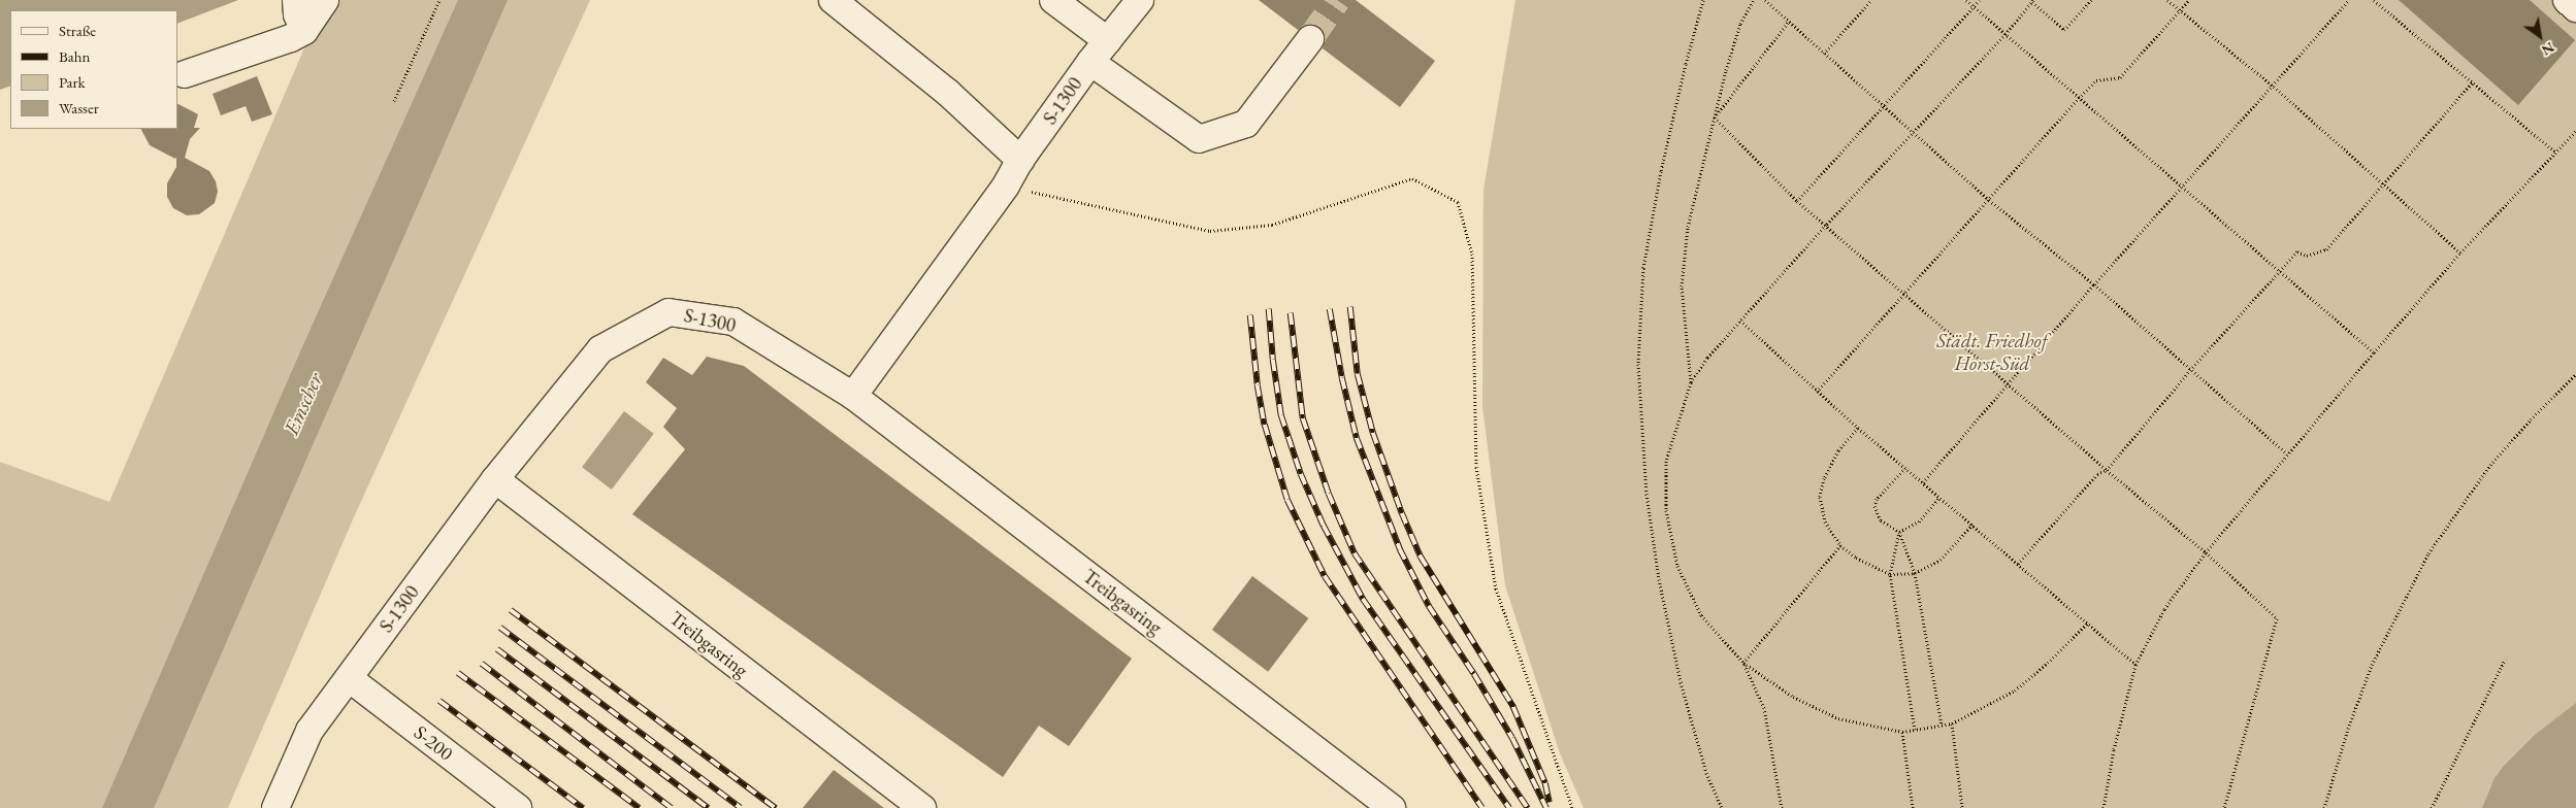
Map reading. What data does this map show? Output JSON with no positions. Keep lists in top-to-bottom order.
{
  "streets": {
    "lane": ["S-1300", "Treibgasring", "S-200"]
  },
  "crossings": [
    ["S-1300", "Treibgasring"],
    ["S-1300", "S-200"]
  ],
  "water": ["Emscher"],
  "parks": ["Städt. Friedhof Horst-Süd"],
  "legend": [
    "Straße",
    "Bahn",
    "Park",
    "Wasser"
  ],
  "north": "bottom right"
}
